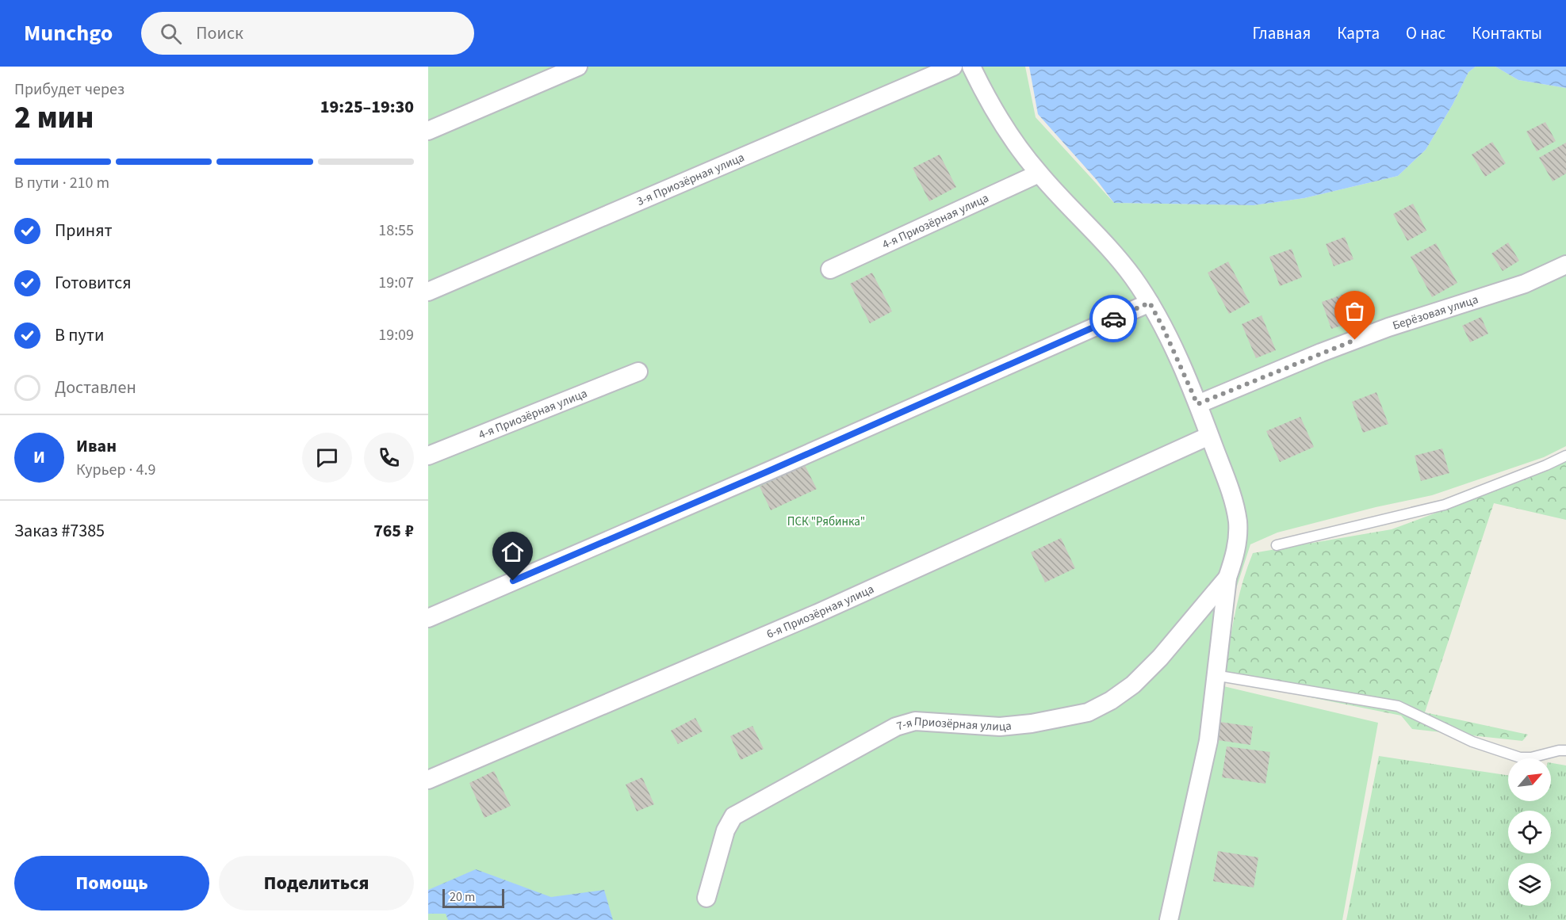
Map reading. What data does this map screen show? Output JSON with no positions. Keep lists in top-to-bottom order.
{
  "streets": {
    "street": [
      "3-я Приозёрная улица",
      "4-я Приозёрная улица",
      "Берёзовая улица",
      "6-я Приозёрная улица",
      "7-я Приозёрная улица"
    ]
  },
  "crossings": [
    ["4-я Приозёрная улица", "7-я Приозёрная улица"],
    ["Берёзовая улица", "7-я Приозёрная улица"],
    ["6-я Приозёрная улица", "7-я Приозёрная улица"]
  ],
  "parks": ["ПСК \"Рябинка\""],
  "scale_bar": "20 m",
  "north": "top right",
  "page": {
    "header": "Munchgo",
    "search": "Поиск",
    "nav": [
      "Главная",
      "Карта",
      "О нас",
      "Контакты"
    ],
    "heading": ["2 мин", "Прибудет через", "19:25–19:30"],
    "panel": [
      "Иван",
      "Курьер · 4.9",
      "Заказ #7385",
      "765 ₽"
    ],
    "bar": "В пути · 210 m",
    "list": [
      ["Принят", "18:55"],
      ["Готовится", "19:07"],
      ["В пути", "19:09"],
      "Доставлен"
    ],
    "round": "И",
    "buttons": ["Помощь", "Поделиться"],
    "scale": "20 m"
  }
}
